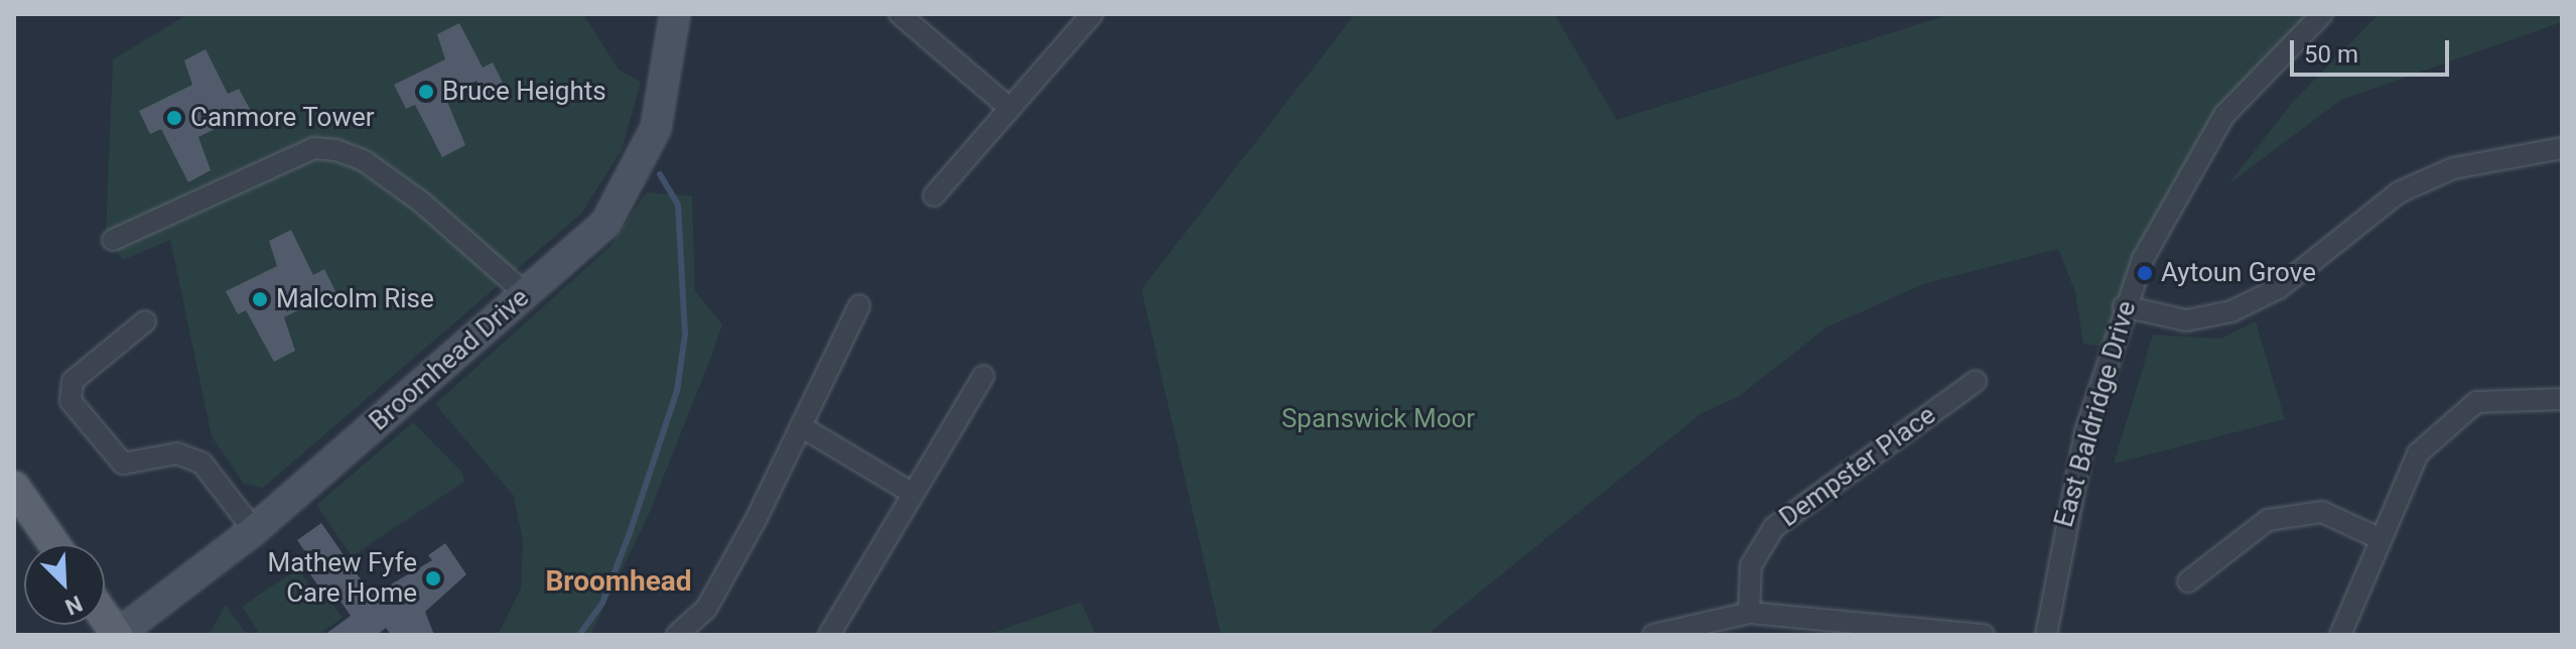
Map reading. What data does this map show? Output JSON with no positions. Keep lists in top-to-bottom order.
{
  "streets": {
    "main road": ["Broomhead Drive"],
    "street": ["East Baldridge Drive", "Dempster Place"]
  },
  "districts": ["Broomhead"],
  "parks": ["Spanswick Moor"],
  "places": [
    "Bruce Heights",
    "Canmore Tower",
    "Aytoun Grove",
    "Malcolm Rise",
    "Mathew Fyfe Care Home"
  ],
  "scale_bar": "50 m",
  "north": "bottom right"
}
